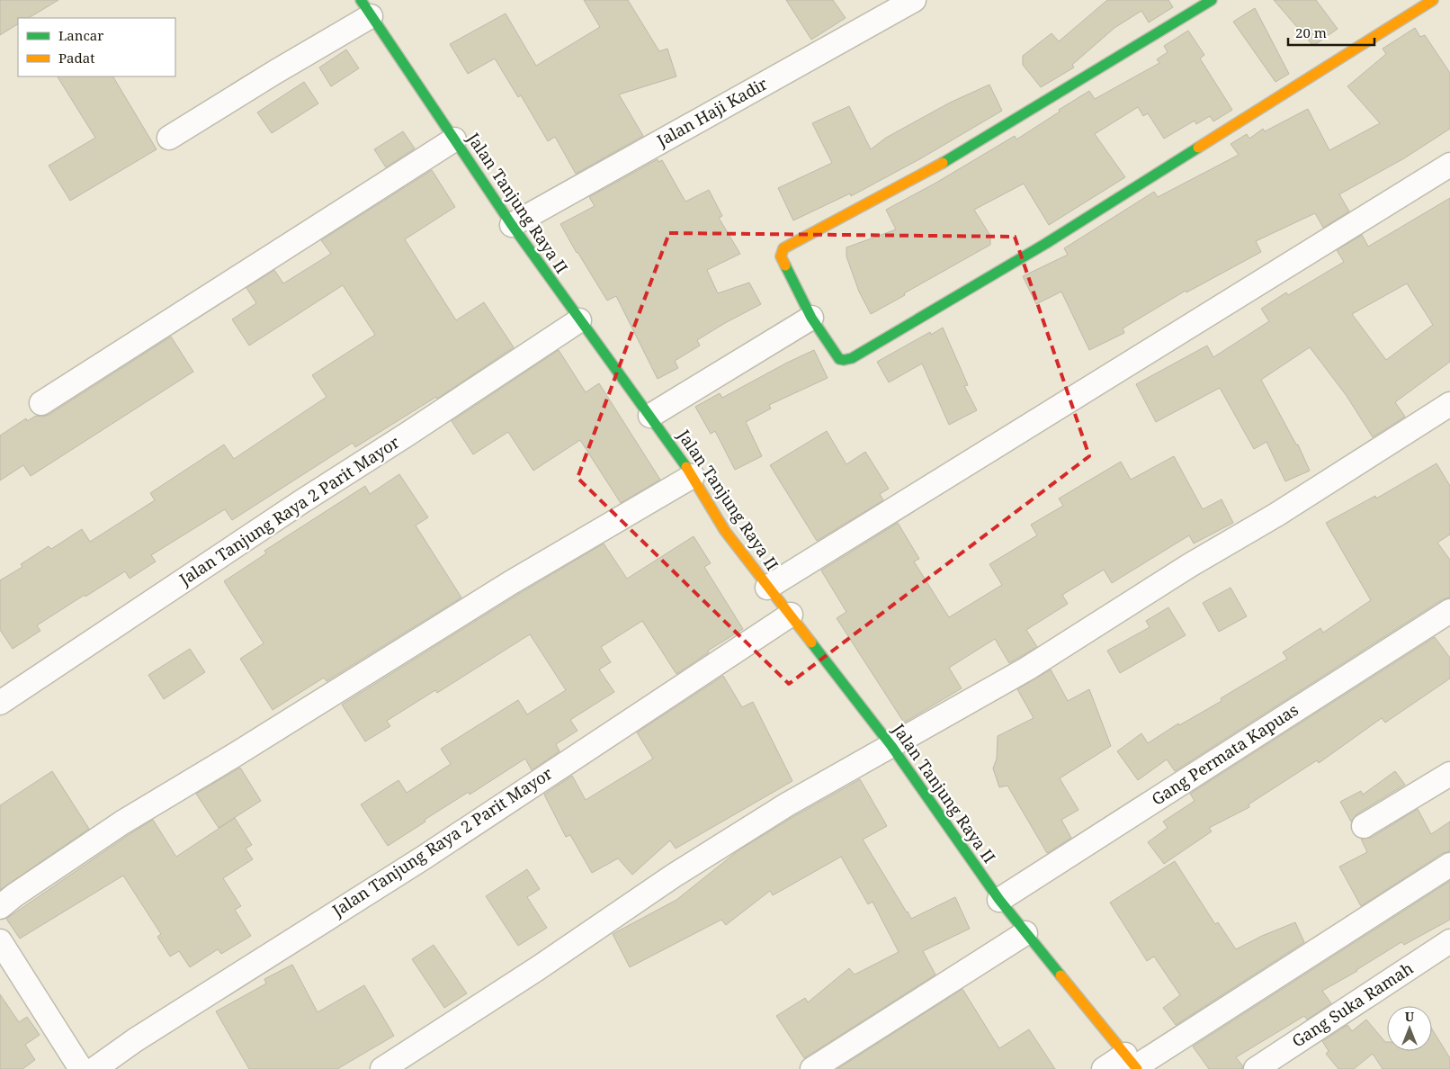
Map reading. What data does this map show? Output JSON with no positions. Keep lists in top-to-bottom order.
{
  "streets": {
    "street": [
      "Jalan Haji Kadir",
      "Jalan Tanjung Raya II",
      "Jalan Tanjung Raya 2 Parit Mayor",
      "Gang Permata Kapuas",
      "Gang Suka Ramah"
    ]
  },
  "crossings": [
    ["Jalan Haji Kadir", "Jalan Tanjung Raya II"],
    ["Jalan Tanjung Raya II", "Jalan Tanjung Raya 2 Parit Mayor"],
    ["Jalan Tanjung Raya II", "Gang Permata Kapuas"]
  ],
  "legend": ["Lancar", "Padat"],
  "scale_bar": "20 m",
  "north": "top"
}
